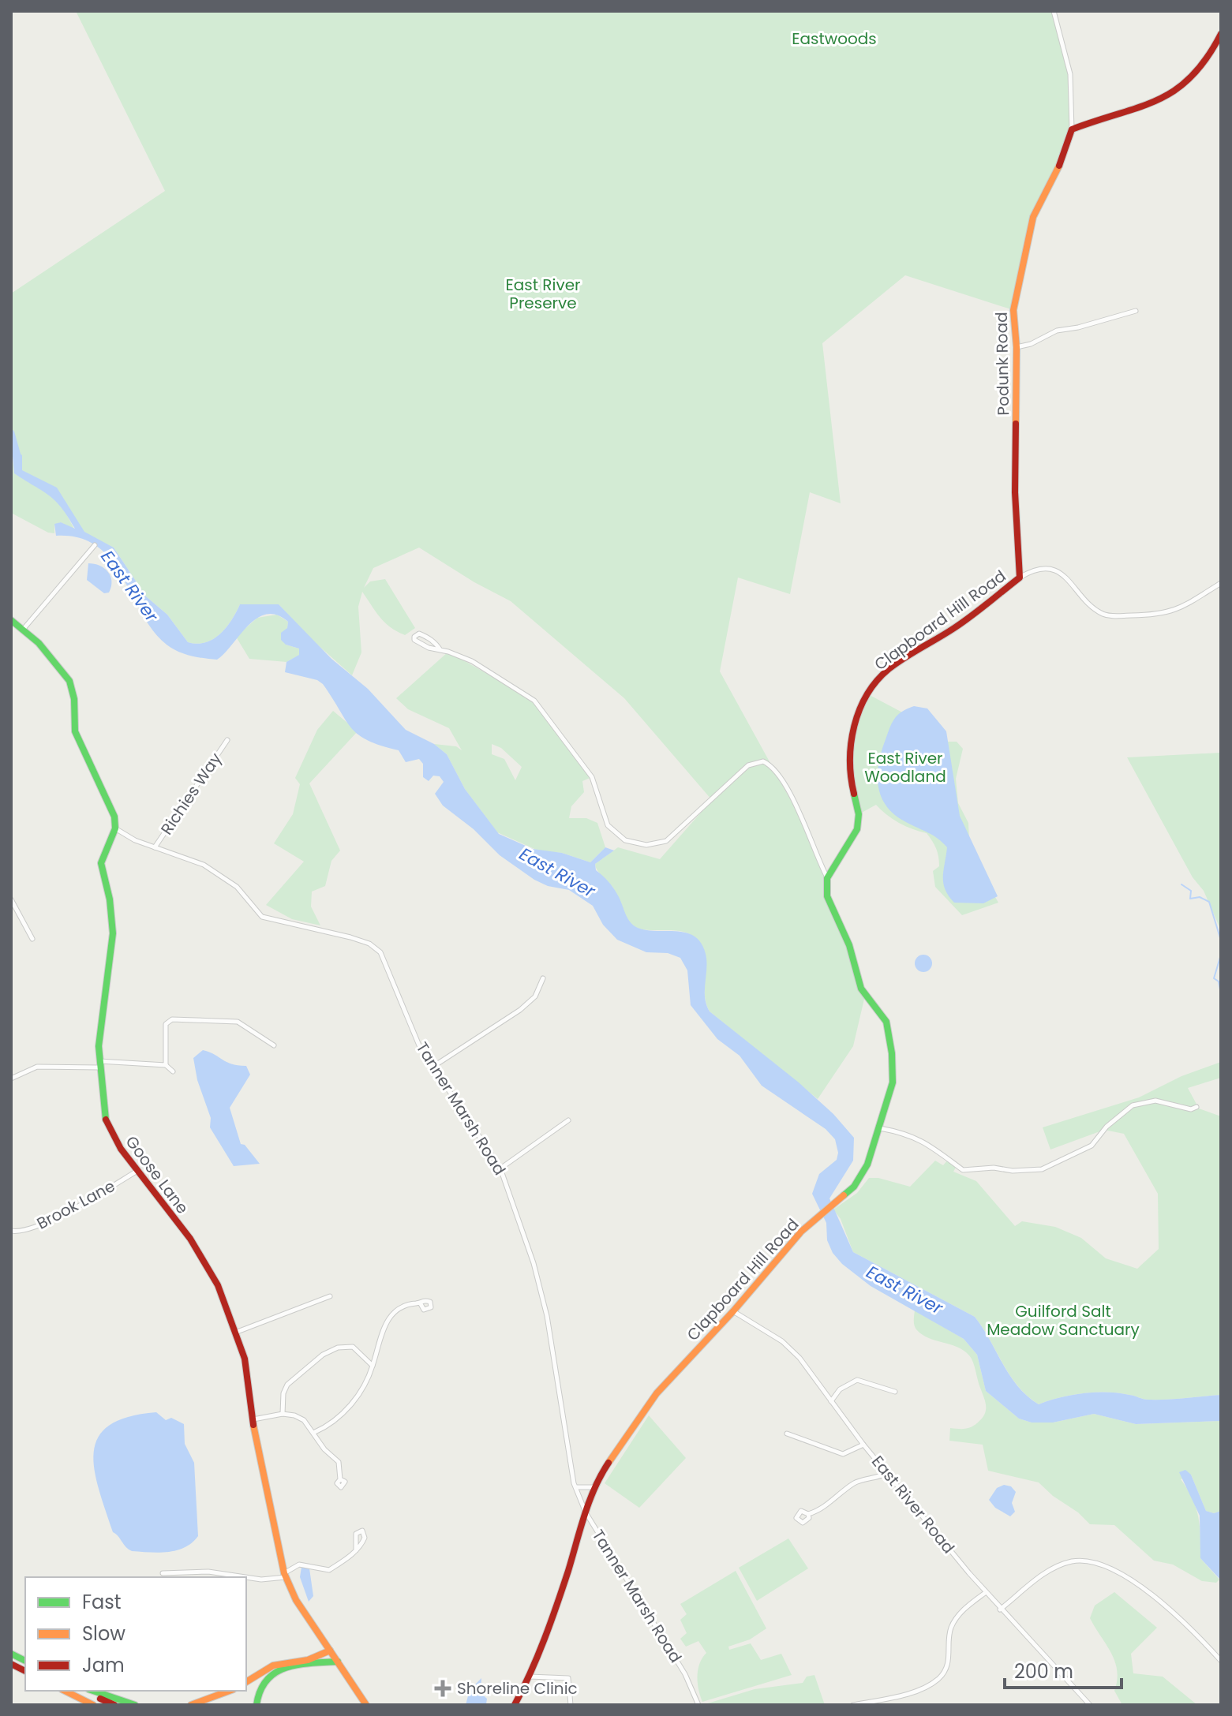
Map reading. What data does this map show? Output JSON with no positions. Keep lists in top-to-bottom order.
{
  "streets": {
    "main road": ["Podunk Road", "Clapboard Hill Road", "Goose Lane"],
    "street": [
      "Richies Way",
      "Tanner Marsh Road",
      "Brook Lane",
      "East River Road"
    ]
  },
  "crossings": [
    ["Podunk Road", "Clapboard Hill Road"],
    ["Clapboard Hill Road", "Tanner Marsh Road"],
    ["Clapboard Hill Road", "East River Road"],
    ["Richies Way", "Tanner Marsh Road"],
    ["Tanner Marsh Road", "Goose Lane"],
    ["Goose Lane", "Brook Lane"]
  ],
  "water": ["East River"],
  "parks": [
    "Eastwoods",
    "East River Preserve",
    "East River Woodland",
    "Guilford Salt Meadow Sanctuary"
  ],
  "places": {
    "health": ["Shoreline Clinic"]
  },
  "legend": ["Fast", "Slow", "Jam"],
  "scale_bar": "200 m"
}
